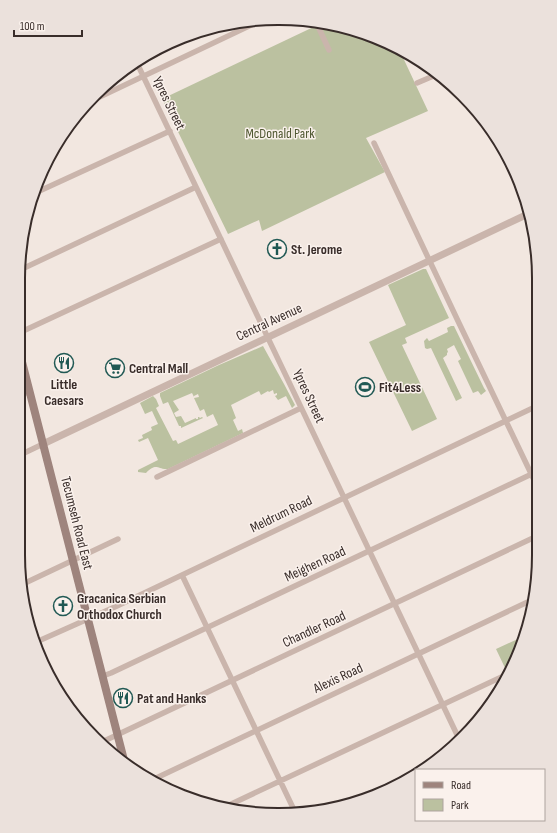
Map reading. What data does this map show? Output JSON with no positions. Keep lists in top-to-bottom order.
{
  "streets": {
    "main road": ["Tecumseh Road East"],
    "street": [
      "Ypres Street",
      "Central Avenue",
      "Meldrum Road",
      "Meighen Road",
      "Chandler Road",
      "Alexis Road"
    ]
  },
  "crossings": [
    ["Ypres Street", "Central Avenue"],
    ["Ypres Street", "Meldrum Road"],
    ["Ypres Street", "Meighen Road"],
    ["Ypres Street", "Chandler Road"],
    ["Ypres Street", "Alexis Road"],
    ["Central Avenue", "Tecumseh Road East"],
    ["Meldrum Road", "Tecumseh Road East"],
    ["Tecumseh Road East", "Meighen Road"],
    ["Tecumseh Road East", "Chandler Road"]
  ],
  "parks": ["McDonald Park"],
  "places": {
    "church": ["St. Jerome", "Gracanica Serbian Orthodox Church"],
    "restaurant": ["Little Caesars", "Pat and Hanks"],
    "supermarket": ["Central Mall"],
    "sports": ["Fit4Less"]
  },
  "legend": ["Road", "Park"],
  "scale_bar": "100 m"
}
